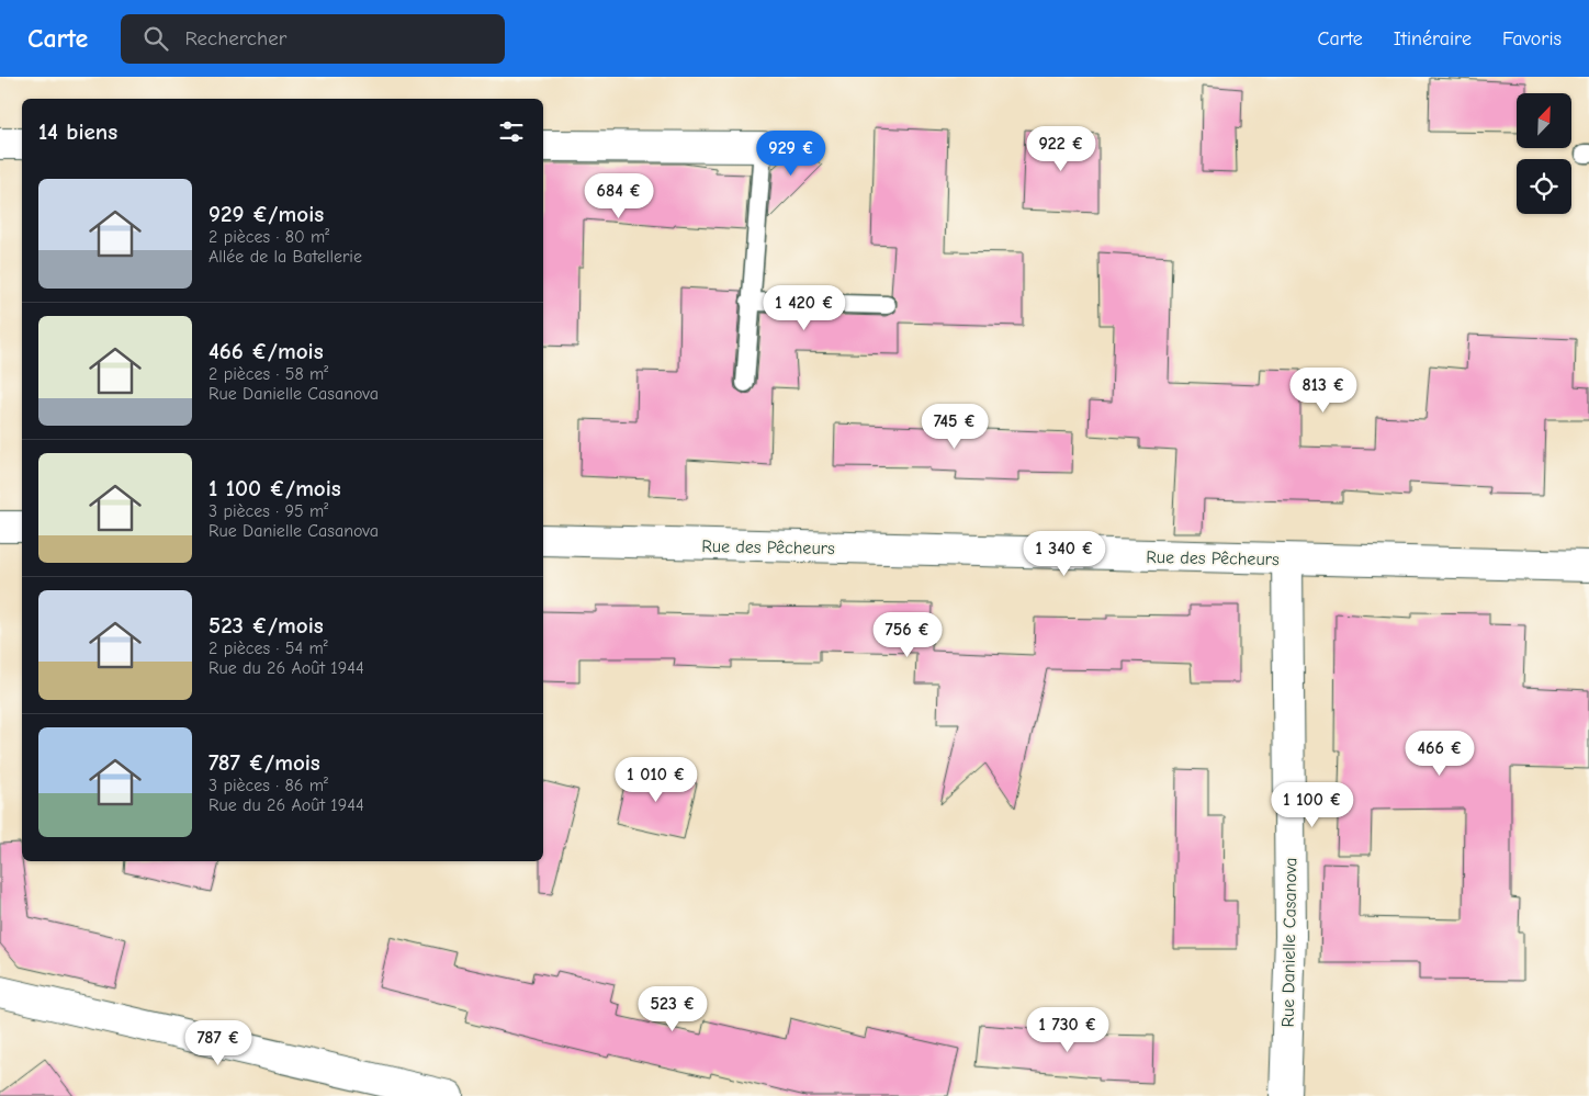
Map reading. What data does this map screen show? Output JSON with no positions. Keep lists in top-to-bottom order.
{
  "streets": {
    "street": ["Rue des Pêcheurs", "Rue Danielle Casanova"]
  },
  "crossings": [
    ["Rue des Pêcheurs", "Rue Danielle Casanova"]
  ],
  "north": "top right",
  "page": {
    "header": "Carte",
    "search": "Rechercher",
    "nav": ["Carte", "Itinéraire", "Favoris"],
    "heading": "14 biens",
    "price": [
      "922 €",
      "929 €",
      "684 €",
      "1 420 €",
      "813 €",
      "745 €",
      "1 340 €",
      "756 €",
      "466 €",
      "1 010 €",
      "1 100 €",
      "523 €",
      "1 730 €",
      "787 €"
    ],
    "list": [
      {
        "name": "929 €/mois",
        "note": "2 pièces · 80 m² · Allée de la Batellerie"
      },
      {
        "name": "466 €/mois",
        "note": "2 pièces · 58 m² · Rue Danielle Casanova"
      },
      {
        "name": "1 100 €/mois",
        "note": "3 pièces · 95 m² · Rue Danielle Casanova"
      },
      {
        "name": "523 €/mois",
        "note": "2 pièces · 54 m² · Rue du 26 Août 1944"
      },
      {
        "name": "787 €/mois",
        "note": "3 pièces · 86 m² · Rue du 26 Août 1944"
      }
    ]
  }
}
